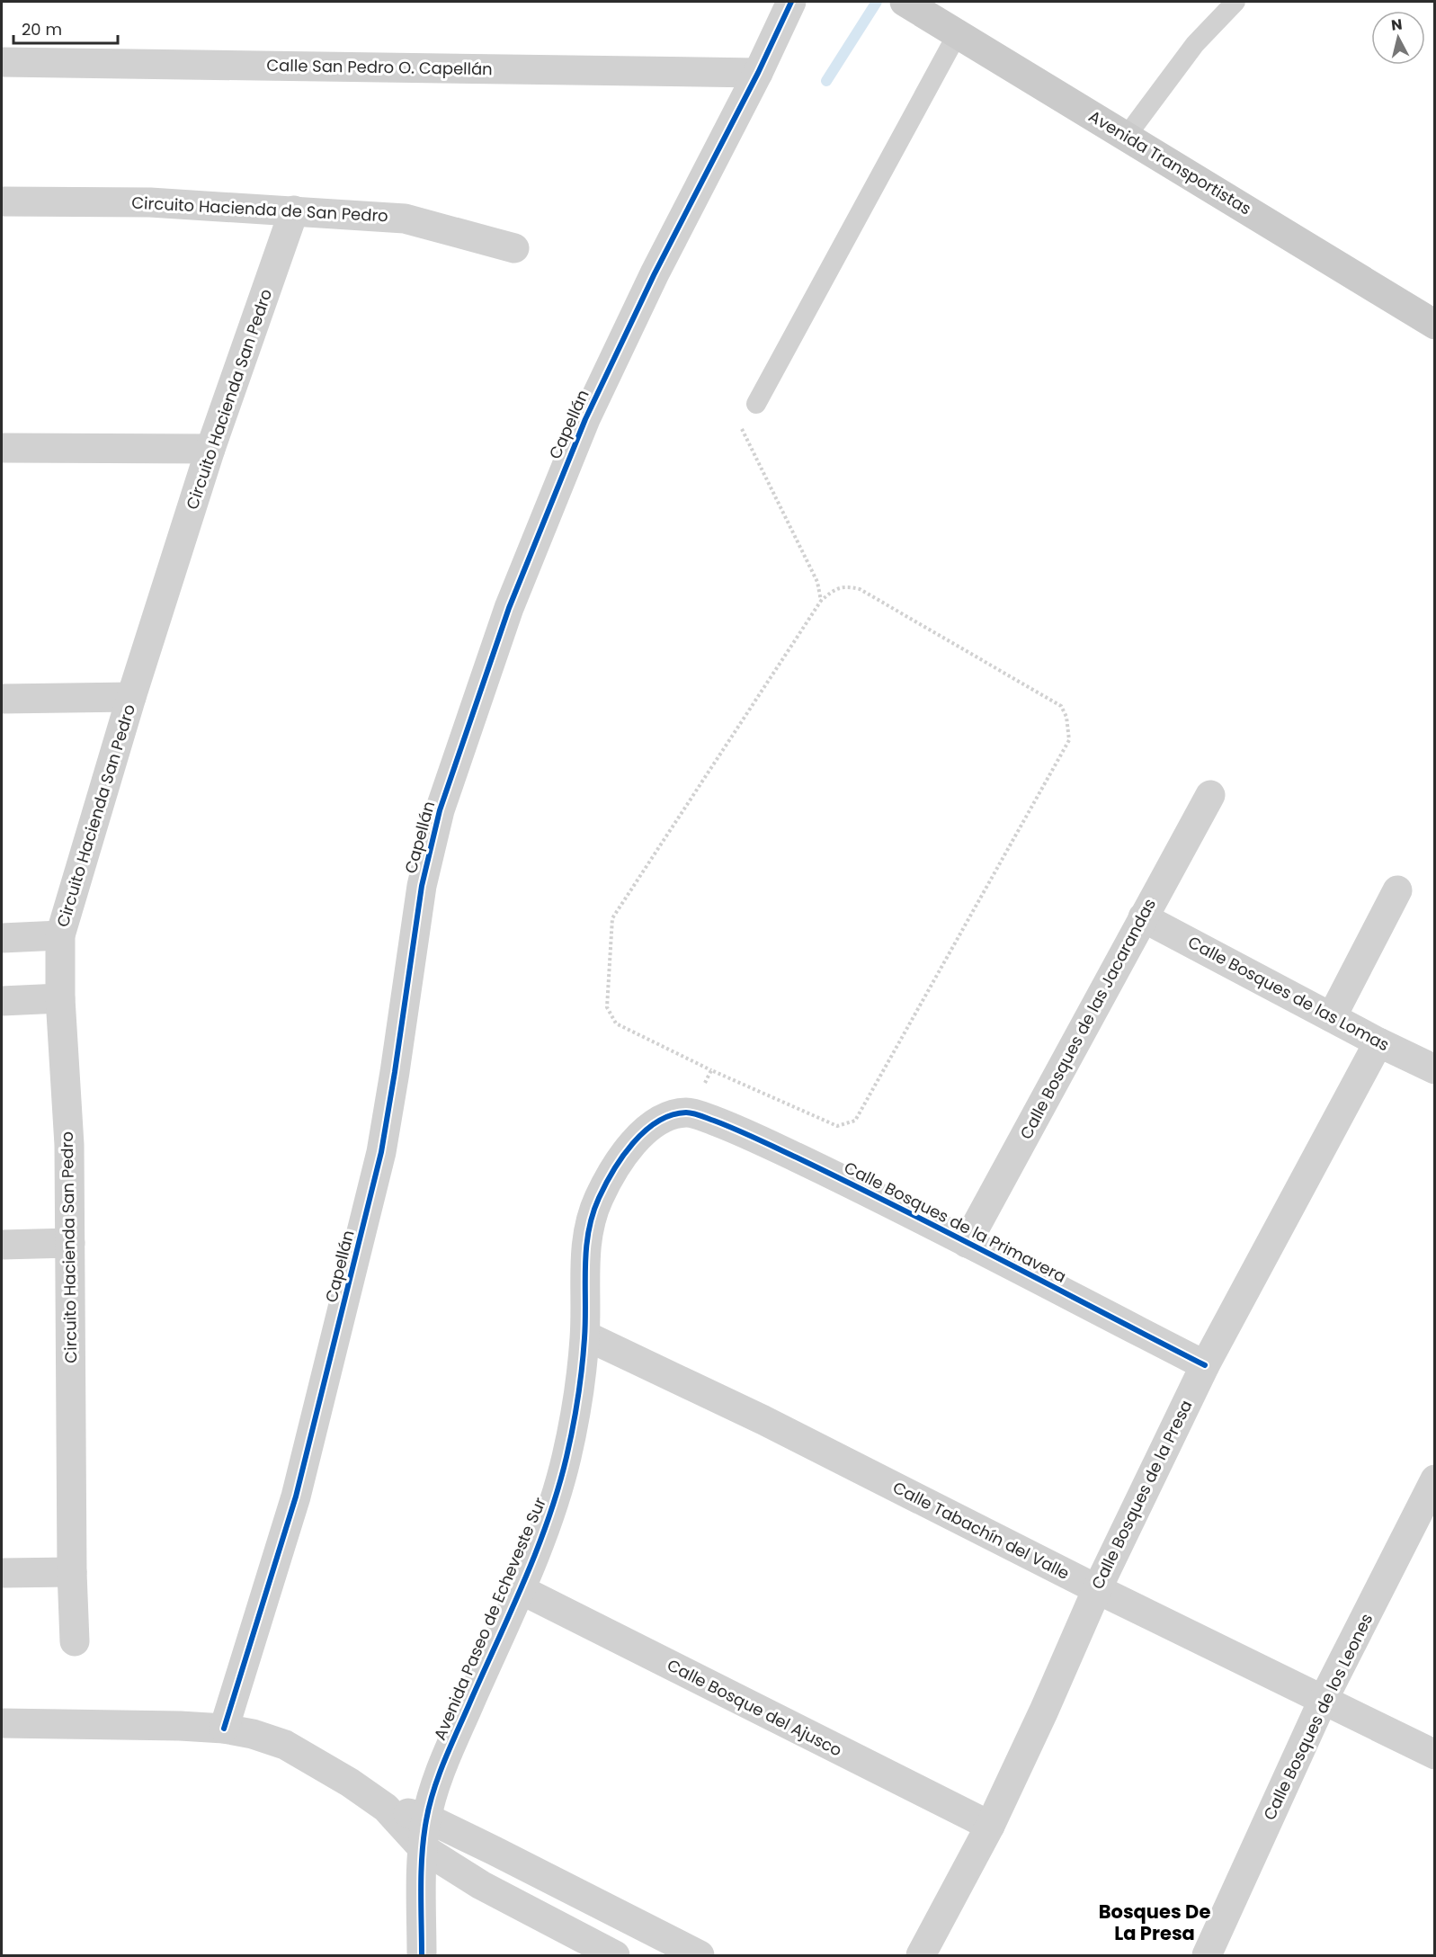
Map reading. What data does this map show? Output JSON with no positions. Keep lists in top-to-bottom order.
{
  "streets": {
    "street": [
      "Calle San Pedro O. Capellán",
      "Avenida Transportistas",
      "Circuito Hacienda de San Pedro",
      "Circuito Hacienda San Pedro",
      "Capellán",
      "Calle Bosques de las Lomas",
      "Calle Bosques de las Jacarandas",
      "Calle Bosques de la Primavera",
      "Calle Bosques de la Presa",
      "Calle Tabachín del Valle",
      "Avenida Paseo de Echeveste Sur",
      "Calle Bosque del Ajusco",
      "Calle Bosques de los Leones"
    ]
  },
  "crossings": [
    ["Calle San Pedro O. Capellán", "Capellán"],
    ["Circuito Hacienda de San Pedro", "Circuito Hacienda San Pedro"],
    ["Calle Bosques de las Lomas", "Calle Bosques de las Jacarandas"],
    ["Calle Bosques de las Lomas", "Calle Bosques de la Presa"],
    ["Calle Bosques de las Jacarandas", "Calle Bosques de la Primavera"],
    ["Calle Bosques de la Primavera", "Calle Bosques de la Presa"],
    ["Calle Bosques de la Primavera", "Avenida Paseo de Echeveste Sur"],
    ["Calle Bosques de la Presa", "Calle Tabachín del Valle"],
    ["Calle Bosques de la Presa", "Calle Bosque del Ajusco"],
    ["Calle Tabachín del Valle", "Avenida Paseo de Echeveste Sur"],
    ["Calle Tabachín del Valle", "Calle Bosques de los Leones"],
    ["Avenida Paseo de Echeveste Sur", "Calle Bosque del Ajusco"]
  ],
  "districts": ["Bosques De La Presa"],
  "scale_bar": "20 m",
  "north": "top"
}
